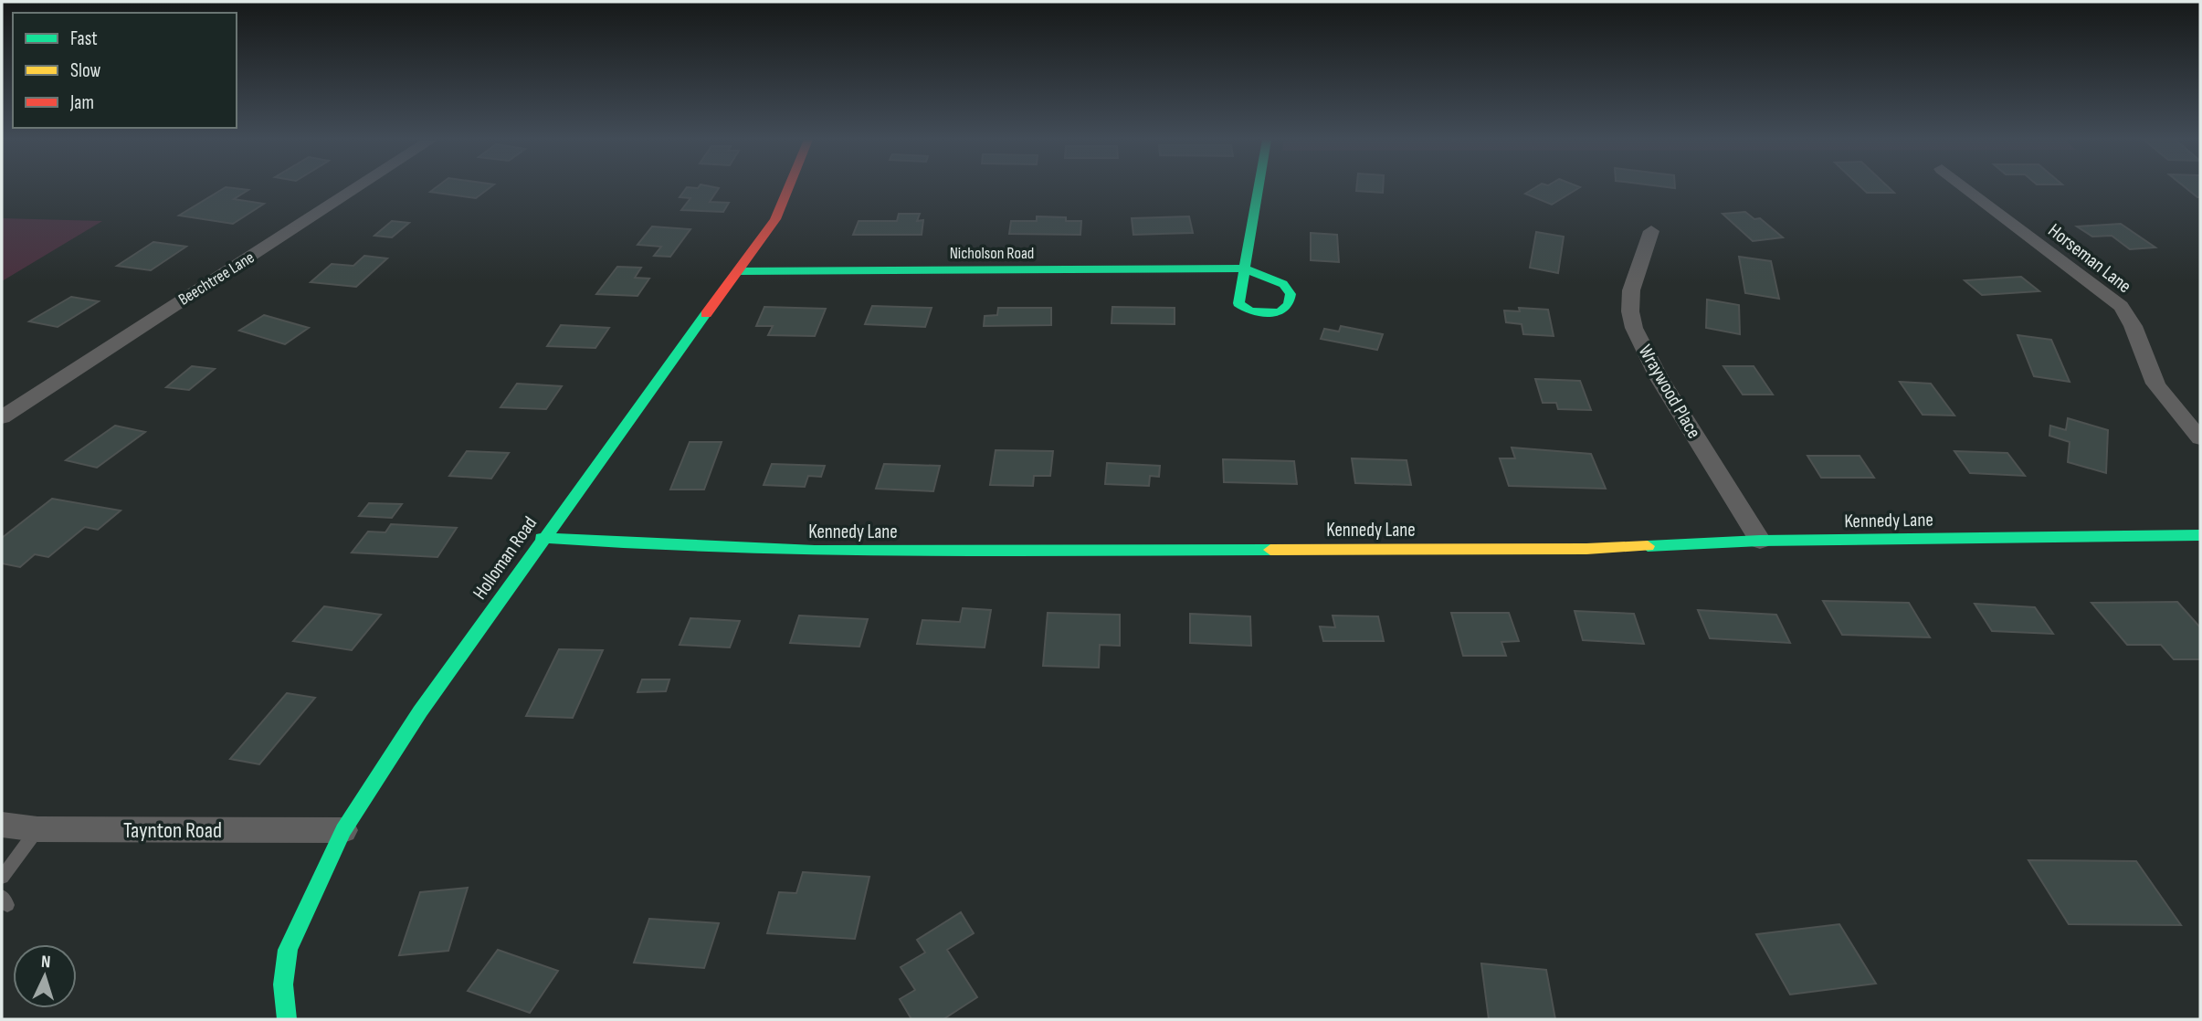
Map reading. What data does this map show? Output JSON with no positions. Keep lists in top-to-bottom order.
{
  "streets": {
    "street": [
      "Nicholson Road",
      "Horseman Lane",
      "Beechtree Lane",
      "Wraywood Place",
      "Kennedy Lane",
      "Holloman Road",
      "Taynton Road"
    ]
  },
  "crossings": [
    ["Nicholson Road", "Holloman Road"],
    ["Wraywood Place", "Kennedy Lane"],
    ["Kennedy Lane", "Holloman Road"],
    ["Holloman Road", "Taynton Road"]
  ],
  "legend": ["Fast", "Slow", "Jam"],
  "north": "top"
}
